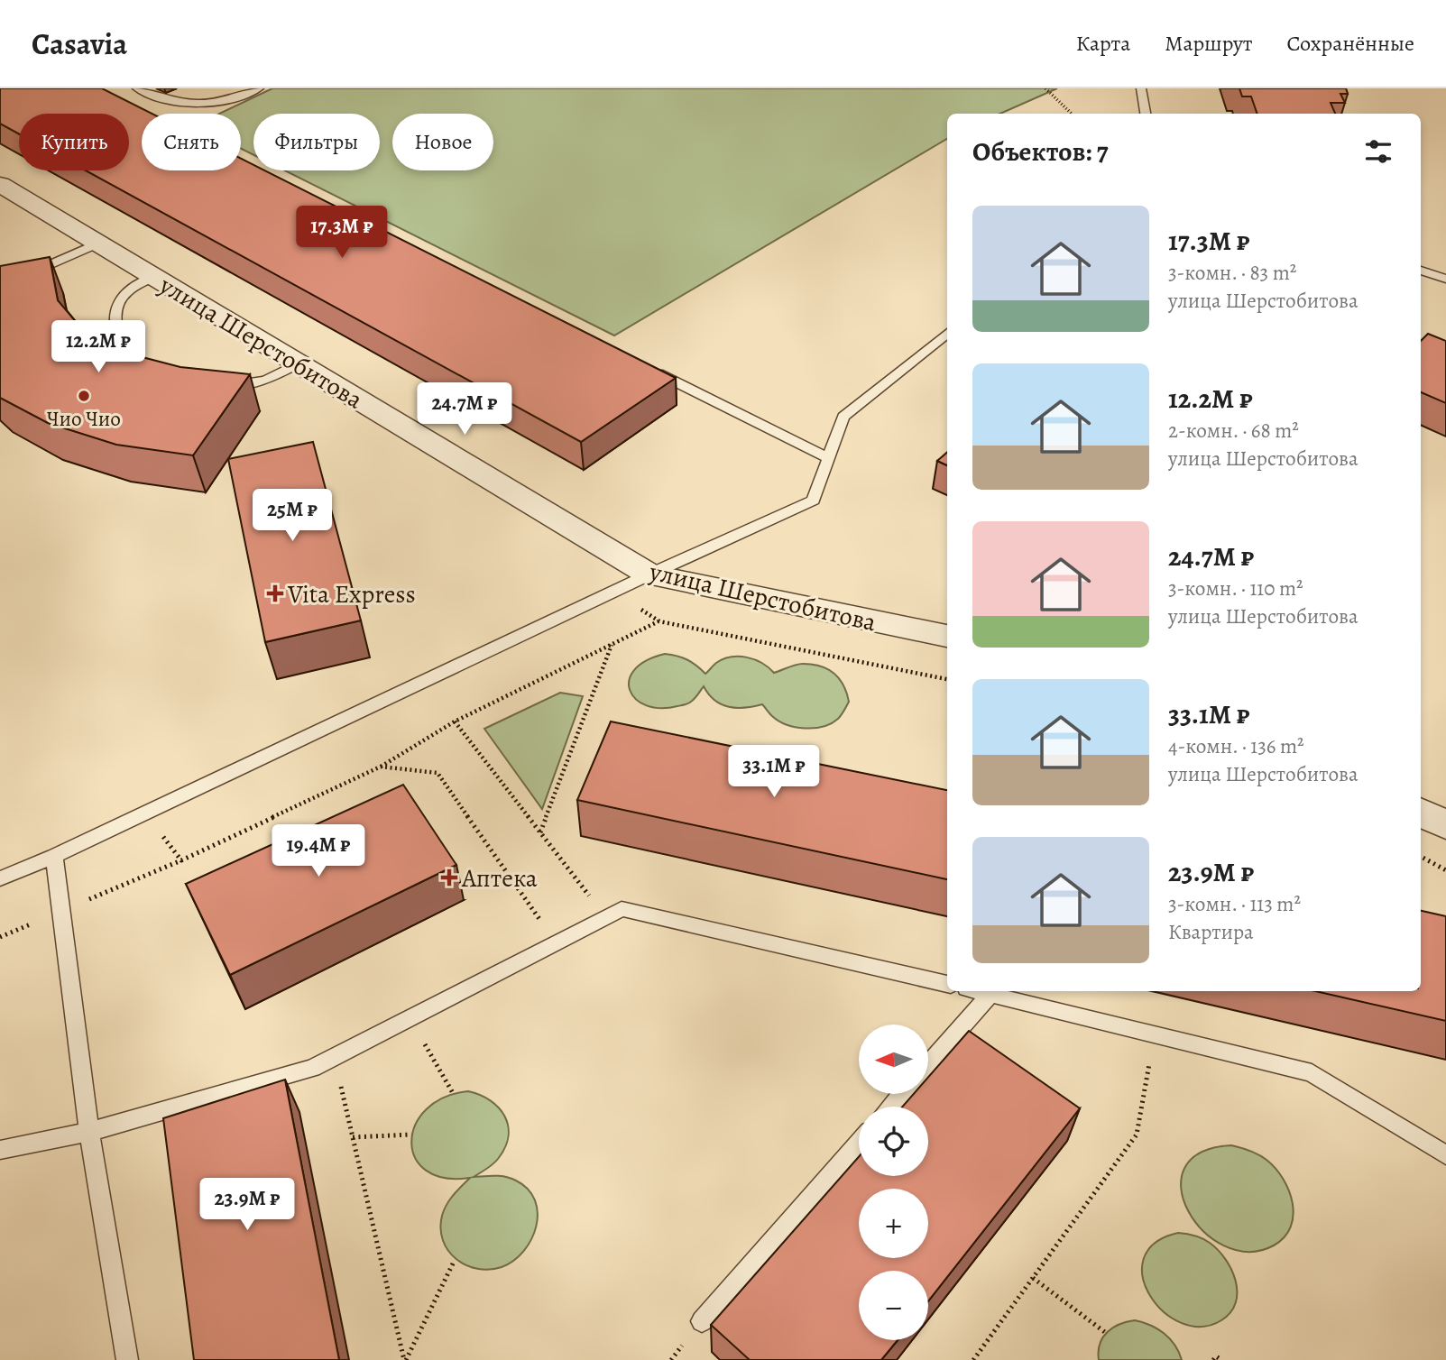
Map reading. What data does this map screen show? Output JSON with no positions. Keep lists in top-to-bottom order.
{
  "streets": {
    "street": ["улица Шерстобитова"]
  },
  "places": {
    "other": ["Чио Чио"],
    "health": ["Vita Express", "Аптека"]
  },
  "north": "left",
  "page": {
    "header": "Casavia",
    "nav": ["Карта", "Маршрут", "Сохранённые"],
    "chip": [
      "Купить",
      "Снять",
      "Фильтры",
      "Новое"
    ],
    "heading": "Объектов: 7",
    "list": [
      {
        "name": "17.3M ₽",
        "note": "3-комн. · 83 m² · улица Шерстобитова"
      },
      {
        "name": "12.2M ₽",
        "note": "2-комн. · 68 m² · улица Шерстобитова"
      },
      {
        "name": "24.7M ₽",
        "note": "3-комн. · 110 m² · улица Шерстобитова"
      },
      {
        "name": "33.1M ₽",
        "note": "4-комн. · 136 m² · улица Шерстобитова"
      },
      {
        "name": "23.9M ₽",
        "note": "3-комн. · 113 m² · Квартира"
      }
    ],
    "price": [
      "17.3M ₽",
      "12.2M ₽",
      "24.7M ₽",
      "25M ₽",
      "33.1M ₽",
      "19.4M ₽",
      "23.9M ₽"
    ],
    "map_buttons": ["+", "−"]
  }
}
